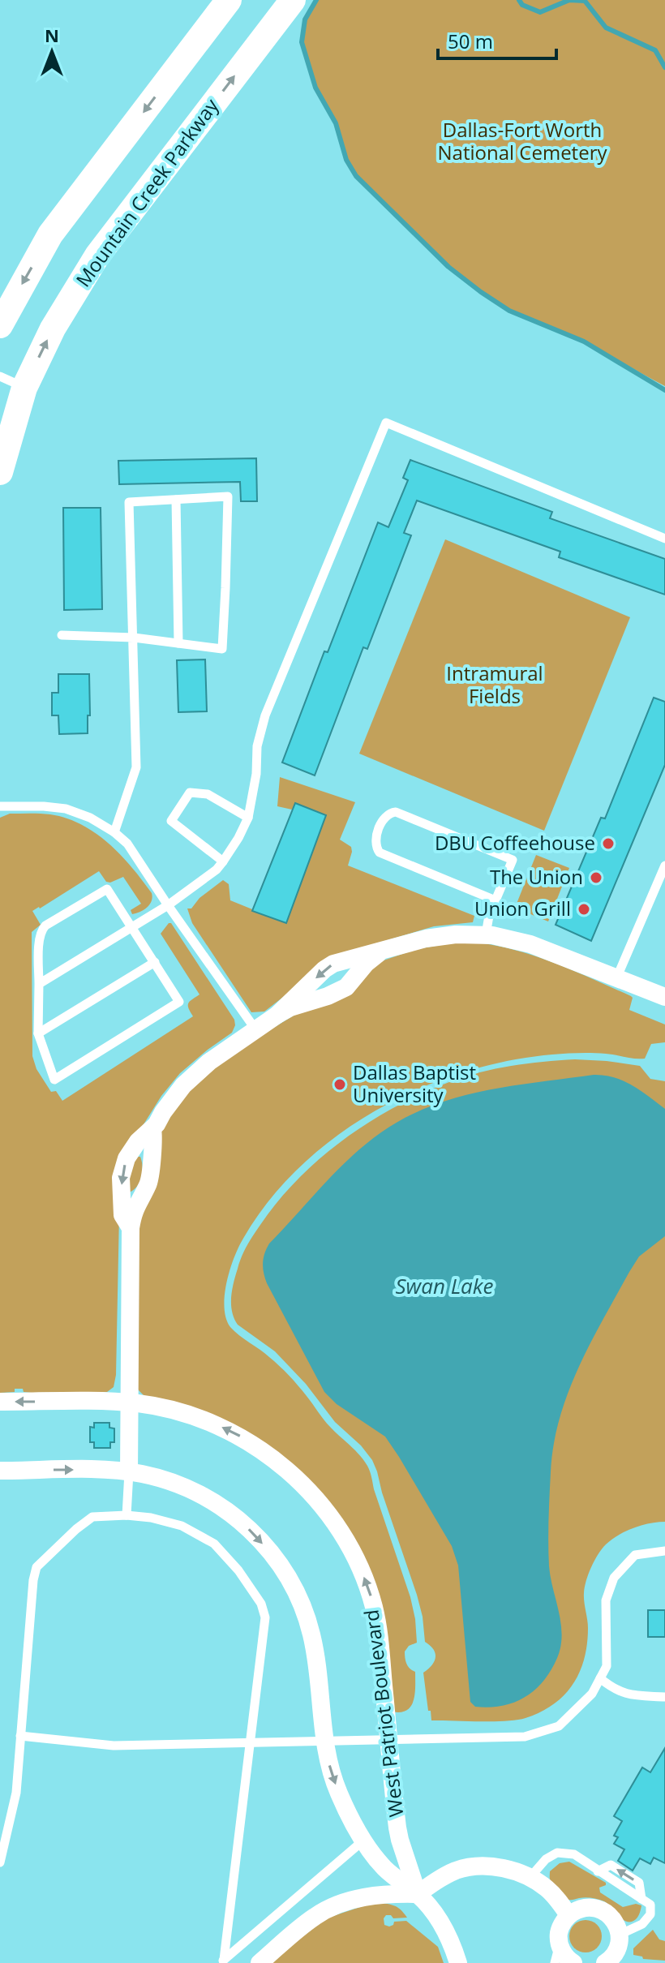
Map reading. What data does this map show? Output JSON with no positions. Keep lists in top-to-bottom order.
{
  "streets": {
    "main road": ["Mountain Creek Parkway"],
    "street": ["West Patriot Boulevard"]
  },
  "water": ["Swan Lake"],
  "parks": ["Dallas-Fort Worth National Cemetery", "Intramural Fields"],
  "places": [
    "DBU Coffeehouse",
    "The Union",
    "Union Grill",
    "Dallas Baptist University"
  ],
  "scale_bar": "50 m",
  "north": "top"
}
